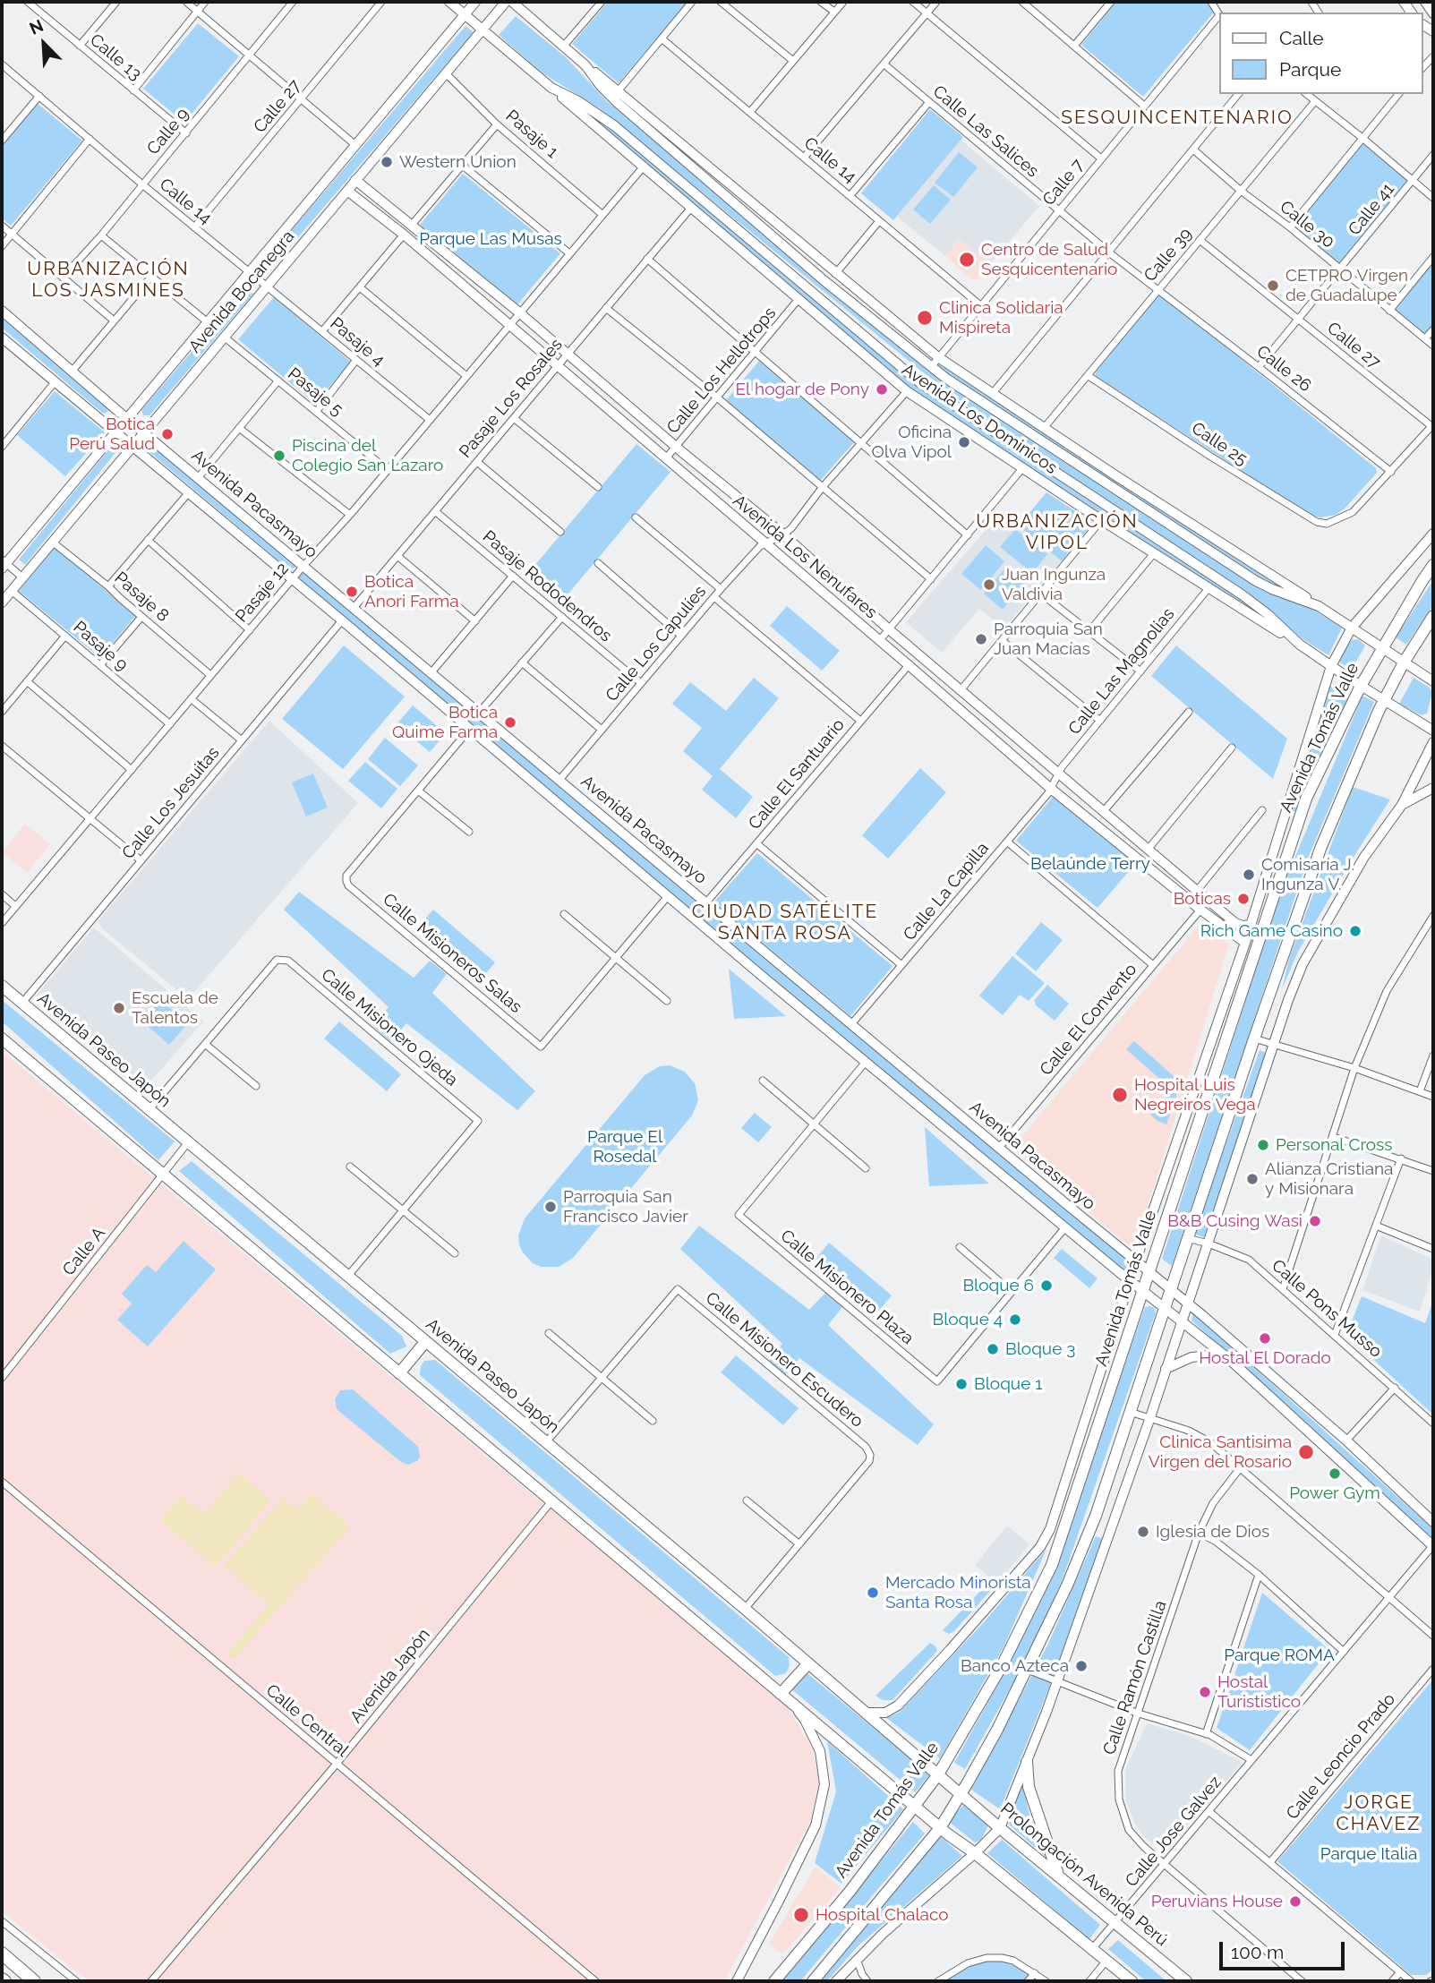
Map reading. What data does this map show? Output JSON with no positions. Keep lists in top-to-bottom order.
{
  "streets": {
    "main road": [
      "Avenida Bocanegra",
      "Avenida Los Dominicos",
      "Avenida Pacasmayo",
      "Avenida Los Nenufares",
      "Avenida Tomás Valle",
      "Avenida Paseo Japón",
      "Prolongación Avenida Perú"
    ],
    "street": [
      "Calle 13",
      "Calle 27",
      "Calle 9",
      "Calle Las Salices",
      "Pasaje 1",
      "Calle 14",
      "Calle 7",
      "Calle 41",
      "Calle 30",
      "Calle 39",
      "Pasaje 4",
      "Calle 26",
      "Calle Los Hellotrops",
      "Pasaje 5",
      "Pasaje Los Rosales",
      "Calle 25",
      "Pasaje Rododendros",
      "Pasaje 12",
      "Pasaje 8",
      "Calle Los Capulíes",
      "Pasaje 9",
      "Calle Las Magnolias",
      "Calle El Santuario",
      "Calle Los Jesuitas",
      "Calle La Capilla",
      "Calle Misioneros Salas",
      "Calle El Convento",
      "Calle Misionero Ojeda",
      "Calle A",
      "Calle Misionero Plaza",
      "Calle Pons Musso",
      "Calle Misionero Escudero",
      "Avenida Japón",
      "Calle Ramón Castilla",
      "Calle Central",
      "Calle Leoncio Prado",
      "Calle Jose Galvez"
    ]
  },
  "crossings": [
    ["Calle 13", "Calle 9"],
    ["Calle 27", "Calle 14"],
    ["Calle 27", "Calle 41"],
    ["Calle 27", "Calle 39"],
    ["Calle 9", "Calle 14"],
    ["Calle Las Salices", "Calle 7"],
    ["Calle Las Salices", "Calle 39"],
    ["Calle Las Salices", "Calle 26"],
    ["Pasaje 1", "Avenida Bocanegra"],
    ["Pasaje 1", "Pasaje 12"],
    ["Calle 14", "Calle 7"],
    ["Calle 14", "Avenida Bocanegra"],
    ["Calle 14", "Pasaje 4"],
    ["Calle 7", "Avenida Los Dominicos"],
    ["Calle 41", "Calle 30"],
    ["Calle 41", "Calle 26"],
    ["Calle 30", "Calle 39"],
    ["Calle 39", "Calle 26"],
    ["Calle 39", "Avenida Los Dominicos"],
    ["Calle 39", "Calle 25"],
    ["Avenida Bocanegra", "Pasaje 4"],
    ["Avenida Bocanegra", "Pasaje 5"],
    ["Avenida Bocanegra", "Avenida Los Dominicos"],
    ["Avenida Bocanegra", "Avenida Pacasmayo"],
    ["Avenida Bocanegra", "Avenida Los Nenufares"],
    ["Avenida Bocanegra", "Pasaje 8"],
    ["Avenida Bocanegra", "Pasaje 9"],
    ["Pasaje 4", "Pasaje 12"],
    ["Calle 26", "Calle 25"],
    ["Calle Los Hellotrops", "Avenida Los Dominicos"],
    ["Calle Los Hellotrops", "Avenida Los Nenufares"],
    ["Pasaje 5", "Pasaje 12"],
    ["Pasaje Los Rosales", "Avenida Los Dominicos"],
    ["Pasaje Los Rosales", "Avenida Pacasmayo"],
    ["Pasaje Los Rosales", "Avenida Los Nenufares"],
    ["Pasaje Los Rosales", "Pasaje Rododendros"],
    ["Avenida Los Dominicos", "Pasaje 12"],
    ["Avenida Los Dominicos", "Calle Los Capulíes"],
    ["Avenida Los Dominicos", "Calle Las Magnolias"],
    ["Avenida Los Dominicos", "Avenida Tomás Valle"],
    ["Avenida Pacasmayo", "Pasaje 12"],
    ["Avenida Pacasmayo", "Calle Los Capulíes"],
    ["Avenida Pacasmayo", "Avenida Tomás Valle"],
    ["Avenida Pacasmayo", "Calle El Santuario"],
    ["Avenida Pacasmayo", "Calle Los Jesuitas"],
    ["Avenida Pacasmayo", "Calle La Capilla"],
    ["Avenida Pacasmayo", "Calle El Convento"],
    ["Avenida Pacasmayo", "Calle Jose Galvez"],
    ["Avenida Los Nenufares", "Pasaje 12"],
    ["Avenida Los Nenufares", "Calle Los Capulíes"],
    ["Avenida Los Nenufares", "Calle Las Magnolias"],
    ["Avenida Los Nenufares", "Avenida Tomás Valle"],
    ["Avenida Los Nenufares", "Calle El Santuario"],
    ["Avenida Los Nenufares", "Calle La Capilla"],
    ["Avenida Los Nenufares", "Calle El Convento"],
    ["Pasaje Rododendros", "Calle Los Capulíes"],
    ["Pasaje 12", "Pasaje 8"],
    ["Pasaje 12", "Pasaje 9"],
    ["Calle Las Magnolias", "Calle La Capilla"],
    ["Avenida Tomás Valle", "Avenida Paseo Japón"],
    ["Calle Los Jesuitas", "Avenida Paseo Japón"],
    ["Avenida Paseo Japón", "Calle A"],
    ["Avenida Paseo Japón", "Prolongación Avenida Perú"],
    ["Avenida Japón", "Calle Central"],
    ["Calle Ramón Castilla", "Calle Jose Galvez"],
    ["Calle Jose Galvez", "Prolongación Avenida Perú"]
  ],
  "districts": [
    "SESQUINCENTENARIO",
    "URBANIZACIÓN LOS JASMINES",
    "URBANIZACIÓN VIPOL",
    "CIUDAD SATÉLITE SANTA ROSA",
    "JORGE CHAVEZ"
  ],
  "parks": [
    "Parque Las Musas",
    "Belaúnde Terry",
    "Parque El Rosedal",
    "Parque ROMA",
    "Parque Italia"
  ],
  "places": [
    "Western Union",
    "Centro de Salud Sesquicentenario",
    "CETPRO Virgen de Guadalupe",
    "Clinica Solidaria Mispireta",
    "El hogar de Pony",
    "Botica Perú Salud",
    "Oficina Olva Vipol",
    "Piscina del Colegio San Lazaro",
    "Juan Ingunza Valdivia",
    "Botica Anori Farma",
    "Parroquia San Juan Macías",
    "Botica Quime Farma",
    "Comisaría J. Ingunza V.",
    "Boticas",
    "Rich Game Casino",
    "Escuela de Talentos",
    "Hospital Luis Negreiros Vega",
    "Personal Cross",
    "Alianza Cristiana y Misionara",
    "Parroquia San Francisco Javier",
    "B&B Cusing Wasi",
    "Bloque 6",
    "Bloque 4",
    "Hostal El Dorado",
    "Bloque 3",
    "Bloque 1",
    "Clinica Santisima Virgen del Rosario",
    "Power Gym",
    "Iglesia de Dios",
    "Mercado Minorista Santa Rosa",
    "Banco Azteca",
    "Hostal Turististico",
    "Peruvians House",
    "Hospital Chalaco"
  ],
  "legend": ["Calle", "Parque"],
  "scale_bar": "100 m",
  "north": "top left"
}
